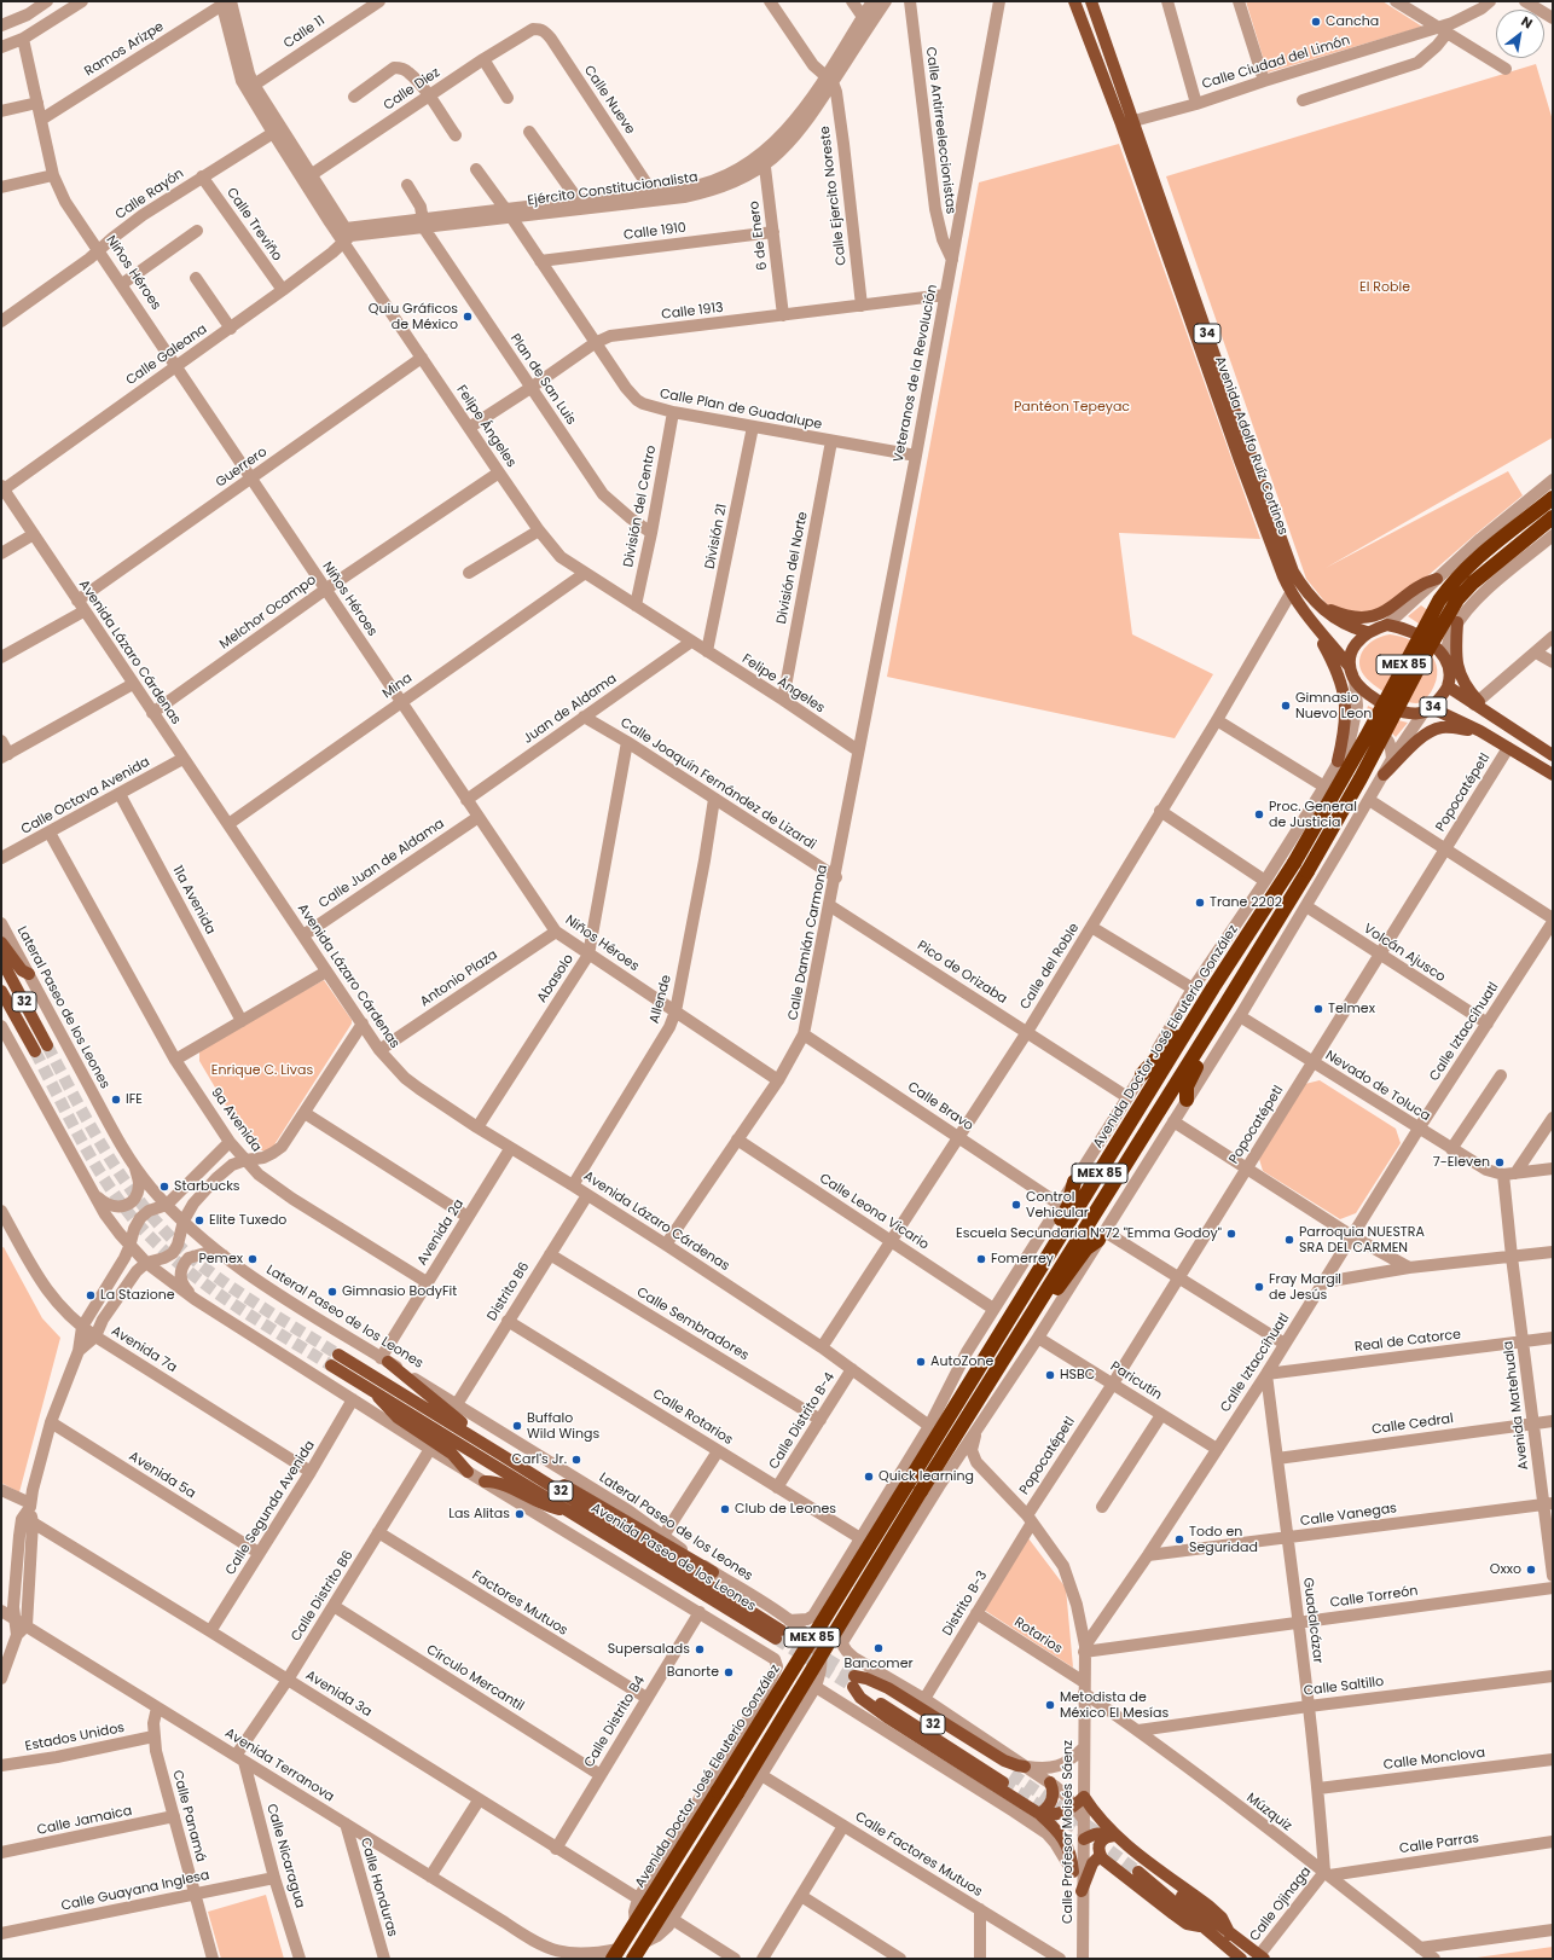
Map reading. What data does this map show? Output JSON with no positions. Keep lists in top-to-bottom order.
{
  "streets": {
    "highway": ["MEX 85", "Avenida Doctor José Eleuterio González"],
    "main road": [
      "34",
      "Avenida Adolfo Ruíz Cortines",
      "32",
      "Avenida Paseo de los Leones"
    ],
    "street": [
      "Calle 11",
      "Ramos Arizpe",
      "Calle Ciudad del Limón",
      "Calle Diez",
      "Calle Nueve",
      "Calle Antirreeleccionistas",
      "Ejército Constitucionalista",
      "Calle Rayón",
      "Calle Ejercito Noreste",
      "Calle Treviño",
      "Calle 1910",
      "6 de Enero",
      "Niños Héroes",
      "Calle 1913",
      "Calle Galeana",
      "Veteranos de la Revolución",
      "Plan de San Luis",
      "Calle Plan de Guadalupe",
      "Felipe Ángeles",
      "Guerrero",
      "División del Centro",
      "División 21",
      "División del Norte",
      "Melchor Ocampo",
      "Avenida Lázaro Cárdenas",
      "Mina",
      "Juan de Aldama",
      "Calle Joaquín Fernández de Lizardi",
      "Popocatépetl",
      "Calle Octava Avenida",
      "Calle Juan de Aldama",
      "11a Avenida",
      "Calle Damián Carmona",
      "Volcán Ajusco",
      "Calle del Roble",
      "Pico de Orizaba",
      "Antonio Plaza",
      "Abasolo",
      "Allende",
      "Lateral Paseo de los Leones",
      "Calle Iztaccíhuatl",
      "Nevado de Toluca",
      "Calle Bravo",
      "9a Avenida",
      "Calle Leona Vicario",
      "Avenida 2a",
      "Distrito B6",
      "Calle Sembradores",
      "Real de Catorce",
      "Avenida 7a",
      "Paricutín",
      "Avenida Matehuala",
      "Calle Rotarios",
      "Calle Distrito B-4",
      "Calle Cedral",
      "Avenida 5a",
      "Calle Segunda Avenida",
      "Calle Vanegas",
      "Calle Distrito B6",
      "Calle Torreón",
      "Factores Mutuos",
      "Distrito B-3",
      "Guadalcázar",
      "Rotarios",
      "Círculo Mercantil",
      "Calle Saltillo",
      "Avenida 3a",
      "Calle Distrito B4",
      "Estados Unidos",
      "Calle Monclova",
      "Avenida Terranova",
      "Múzquiz",
      "Calle Panamá",
      "Calle Jamaica",
      "Calle Profesor Moisés Sáenz",
      "Calle Parras",
      "Calle Factores Mutuos",
      "Calle Nicaragua",
      "Calle Honduras",
      "Calle Guayana Inglesa",
      "Calle Ojinaga"
    ]
  },
  "crossings": [
    ["Calle 11", "Felipe Ángeles"],
    ["Ramos Arizpe", "Niños Héroes"],
    ["Ramos Arizpe", "Felipe Ángeles"],
    ["Calle Ciudad del Limón", "Avenida Adolfo Ruíz Cortines"],
    ["Calle Diez", "Calle Nueve"],
    ["Calle Diez", "Felipe Ángeles"],
    ["Calle Nueve", "Ejército Constitucionalista"],
    ["Calle Antirreeleccionistas", "Veteranos de la Revolución"],
    ["Ejército Constitucionalista", "Calle Ejercito Noreste"],
    ["Ejército Constitucionalista", "6 de Enero"],
    ["Ejército Constitucionalista", "Calle Galeana"],
    ["Ejército Constitucionalista", "Plan de San Luis"],
    ["Ejército Constitucionalista", "Calle Plan de Guadalupe"],
    ["Ejército Constitucionalista", "Felipe Ángeles"],
    ["Calle Rayón", "Calle Treviño"],
    ["Calle Rayón", "Niños Héroes"],
    ["Calle Rayón", "Felipe Ángeles"],
    ["Calle Ejercito Noreste", "Calle 1913"],
    ["Calle Treviño", "Calle Galeana"],
    ["Calle 1910", "6 de Enero"],
    ["Calle 1910", "Calle Plan de Guadalupe"],
    ["6 de Enero", "Calle 1913"],
    ["Niños Héroes", "Calle Galeana"],
    ["Niños Héroes", "Guerrero"],
    ["Niños Héroes", "Melchor Ocampo"],
    ["Niños Héroes", "Mina"],
    ["Niños Héroes", "Juan de Aldama"],
    ["Niños Héroes", "Calle Juan de Aldama"],
    ["Niños Héroes", "Calle Damián Carmona"],
    ["Niños Héroes", "Antonio Plaza"],
    ["Niños Héroes", "Abasolo"],
    ["Niños Héroes", "Allende"],
    ["Calle 1913", "Veteranos de la Revolución"],
    ["Calle 1913", "Plan de San Luis"],
    ["Calle 1913", "Calle Plan de Guadalupe"],
    ["Calle 1913", "Felipe Ángeles"],
    ["34", "Avenida Adolfo Ruíz Cortines"],
    ["34", "Popocatépetl"],
    ["34", "Avenida Doctor José Eleuterio González"],
    ["Calle Galeana", "Felipe Ángeles"],
    ["Calle Galeana", "Avenida Lázaro Cárdenas"],
    ["Veteranos de la Revolución", "Calle Plan de Guadalupe"],
    ["Veteranos de la Revolución", "Felipe Ángeles"],
    ["Veteranos de la Revolución", "Calle Damián Carmona"],
    ["Plan de San Luis", "División del Centro"],
    ["Calle Plan de Guadalupe", "División del Centro"],
    ["Calle Plan de Guadalupe", "División 21"],
    ["Calle Plan de Guadalupe", "División del Norte"],
    ["Felipe Ángeles", "Guerrero"],
    ["Felipe Ángeles", "División del Centro"],
    ["Felipe Ángeles", "División 21"],
    ["Felipe Ángeles", "División del Norte"],
    ["Felipe Ángeles", "Melchor Ocampo"],
    ["Felipe Ángeles", "Mina"],
    ["Felipe Ángeles", "Juan de Aldama"],
    ["Felipe Ángeles", "Calle Damián Carmona"],
    ["Avenida Adolfo Ruíz Cortines", "Calle del Roble"],
    ["Avenida Adolfo Ruíz Cortines", "Avenida Doctor José Eleuterio González"],
    ["Guerrero", "Avenida Lázaro Cárdenas"],
    ["Melchor Ocampo", "Avenida Lázaro Cárdenas"],
    ["Avenida Lázaro Cárdenas", "Mina"],
    ["Avenida Lázaro Cárdenas", "Calle Octava Avenida"],
    ["Avenida Lázaro Cárdenas", "Calle Juan de Aldama"],
    ["Avenida Lázaro Cárdenas", "Calle Damián Carmona"],
    ["Avenida Lázaro Cárdenas", "Calle del Roble"],
    ["Avenida Lázaro Cárdenas", "Antonio Plaza"],
    ["Avenida Lázaro Cárdenas", "Abasolo"],
    ["Avenida Lázaro Cárdenas", "Allende"],
    ["Avenida Lázaro Cárdenas", "Avenida Doctor José Eleuterio González"],
    ["Avenida Lázaro Cárdenas", "Avenida 2a"],
    ["Avenida Lázaro Cárdenas", "Distrito B6"],
    ["Avenida Lázaro Cárdenas", "Calle Distrito B-4"],
    ["MEX 85", "Lateral Paseo de los Leones"],
    ["Juan de Aldama", "Calle Joaquín Fernández de Lizardi"],
    ["Calle Joaquín Fernández de Lizardi", "Calle Damián Carmona"],
    ["Calle Joaquín Fernández de Lizardi", "Abasolo"],
    ["Calle Joaquín Fernández de Lizardi", "Allende"],
    ["Popocatépetl", "Volcán Ajusco"],
    ["Popocatépetl", "Nevado de Toluca"],
    ["Popocatépetl", "Paricutín"],
    ["Popocatépetl", "Distrito B-3"],
    ["Popocatépetl", "Calle Profesor Moisés Sáenz"],
    ["Calle Octava Avenida", "11a Avenida"],
    ["Calle Octava Avenida", "9a Avenida"],
    ["Calle Damián Carmona", "Pico de Orizaba"],
    ["Calle Damián Carmona", "Calle Bravo"],
    ["Calle Damián Carmona", "Calle Leona Vicario"],
    ["Volcán Ajusco", "Calle Iztaccíhuatl"],
    ["Calle del Roble", "Pico de Orizaba"],
    ["Calle del Roble", "Calle Bravo"],
    ["Calle del Roble", "Calle Leona Vicario"],
    ["Pico de Orizaba", "Avenida Doctor José Eleuterio González"],
    ["Lateral Paseo de los Leones", "Avenida Doctor José Eleuterio González"],
    ["Lateral Paseo de los Leones", "Avenida 2a"],
    ["Lateral Paseo de los Leones", "Distrito B6"],
    ["Lateral Paseo de los Leones", "Calle Factores Mutuos"],
    ["Calle Iztaccíhuatl", "Nevado de Toluca"],
    ["Calle Iztaccíhuatl", "Real de Catorce"],
    ["Calle Iztaccíhuatl", "Paricutín"],
    ["Calle Iztaccíhuatl", "Calle Vanegas"],
    ["Calle Iztaccíhuatl", "Calle Torreón"],
    ["Calle Iztaccíhuatl", "Guadalcázar"],
    ["Calle Iztaccíhuatl", "Calle Profesor Moisés Sáenz"],
    ["Avenida Doctor José Eleuterio González", "Calle Bravo"],
    ["Avenida Doctor José Eleuterio González", "Calle Leona Vicario"],
    ["Avenida Doctor José Eleuterio González", "Calle Rotarios"],
    ["Avenida Doctor José Eleuterio González", "Avenida Terranova"],
    ["Nevado de Toluca", "Avenida Matehuala"],
    ["9a Avenida", "Avenida 2a"],
    ["Distrito B6", "Calle Sembradores"],
    ["Distrito B6", "Calle Rotarios"],
    ["Calle Sembradores", "Calle Distrito B-4"],
    ["Real de Catorce", "Avenida Matehuala"],
    ["Real de Catorce", "Guadalcázar"],
    ["Avenida 7a", "Calle Segunda Avenida"],
    ["Avenida Matehuala", "Calle Cedral"],
    ["Avenida Matehuala", "Calle Vanegas"],
    ["Calle Rotarios", "Calle Distrito B-4"],
    ["Calle Cedral", "Guadalcázar"],
    ["Avenida 5a", "Calle Segunda Avenida"],
    ["Calle Segunda Avenida", "Avenida 3a"],
    ["Calle Vanegas", "Guadalcázar"],
    ["Calle Distrito B6", "Factores Mutuos"],
    ["Calle Distrito B6", "Círculo Mercantil"],
    ["Calle Distrito B6", "Avenida 3a"],
    ["Calle Distrito B6", "Avenida Terranova"],
    ["Calle Distrito B6", "Calle Nicaragua"],
    ["Calle Torreón", "Guadalcázar"],
    ["Calle Torreón", "Calle Profesor Moisés Sáenz"],
    ["Factores Mutuos", "Calle Distrito B4"],
    ["Distrito B-3", "Rotarios"],
    ["Distrito B-3", "Calle Profesor Moisés Sáenz"],
    ["Guadalcázar", "Calle Saltillo"],
    ["Guadalcázar", "Calle Monclova"],
    ["Guadalcázar", "Múzquiz"],
    ["Guadalcázar", "Calle Parras"],
    ["Guadalcázar", "Calle Ojinaga"],
    ["Rotarios", "Múzquiz"],
    ["Rotarios", "Calle Profesor Moisés Sáenz"],
    ["Círculo Mercantil", "Calle Distrito B4"],
    ["Calle Saltillo", "Múzquiz"],
    ["Avenida 3a", "Calle Distrito B4"],
    ["Estados Unidos", "Calle Panamá"],
    ["Avenida Terranova", "Calle Panamá"],
    ["Avenida Terranova", "Calle Nicaragua"],
    ["Avenida Terranova", "Calle Honduras"],
    ["Múzquiz", "Calle Profesor Moisés Sáenz"],
    ["Múzquiz", "Calle Parras"],
    ["Múzquiz", "Calle Ojinaga"],
    ["Calle Panamá", "Calle Jamaica"],
    ["Calle Panamá", "Calle Guayana Inglesa"],
    ["Calle Parras", "Calle Ojinaga"],
    ["Calle Nicaragua", "Calle Guayana Inglesa"]
  ],
  "parks": ["El Roble", "Pantéon Tepeyac", "Enrique C. Livas"],
  "places": [
    "Cancha",
    "Quiu Gráficos de México",
    "Gimnasio Nuevo Leon",
    "Proc. General de Justicia",
    "Trane 2202",
    "Telmex",
    "IFE",
    "7-Eleven",
    "Starbucks",
    "Control Vehicular",
    "Elite Tuxedo",
    "Escuela Secundaria N°72 \"Emma Godoy\"",
    "Parroquia NUESTRA SRA DEL CARMEN",
    "Pemex",
    "Fomerrey",
    "Fray Margil de Jesús",
    "Gimnasio BodyFit",
    "La Stazione",
    "AutoZone",
    "HSBC",
    "Buffalo Wild Wings",
    "Carl's Jr.",
    "Quick learning",
    "Club de Leones",
    "Las Alitas",
    "Todo en Seguridad",
    "Oxxo",
    "Bancomer",
    "Supersalads",
    "Banorte",
    "Metodista de México El Mesías"
  ],
  "north": "top right"
}
